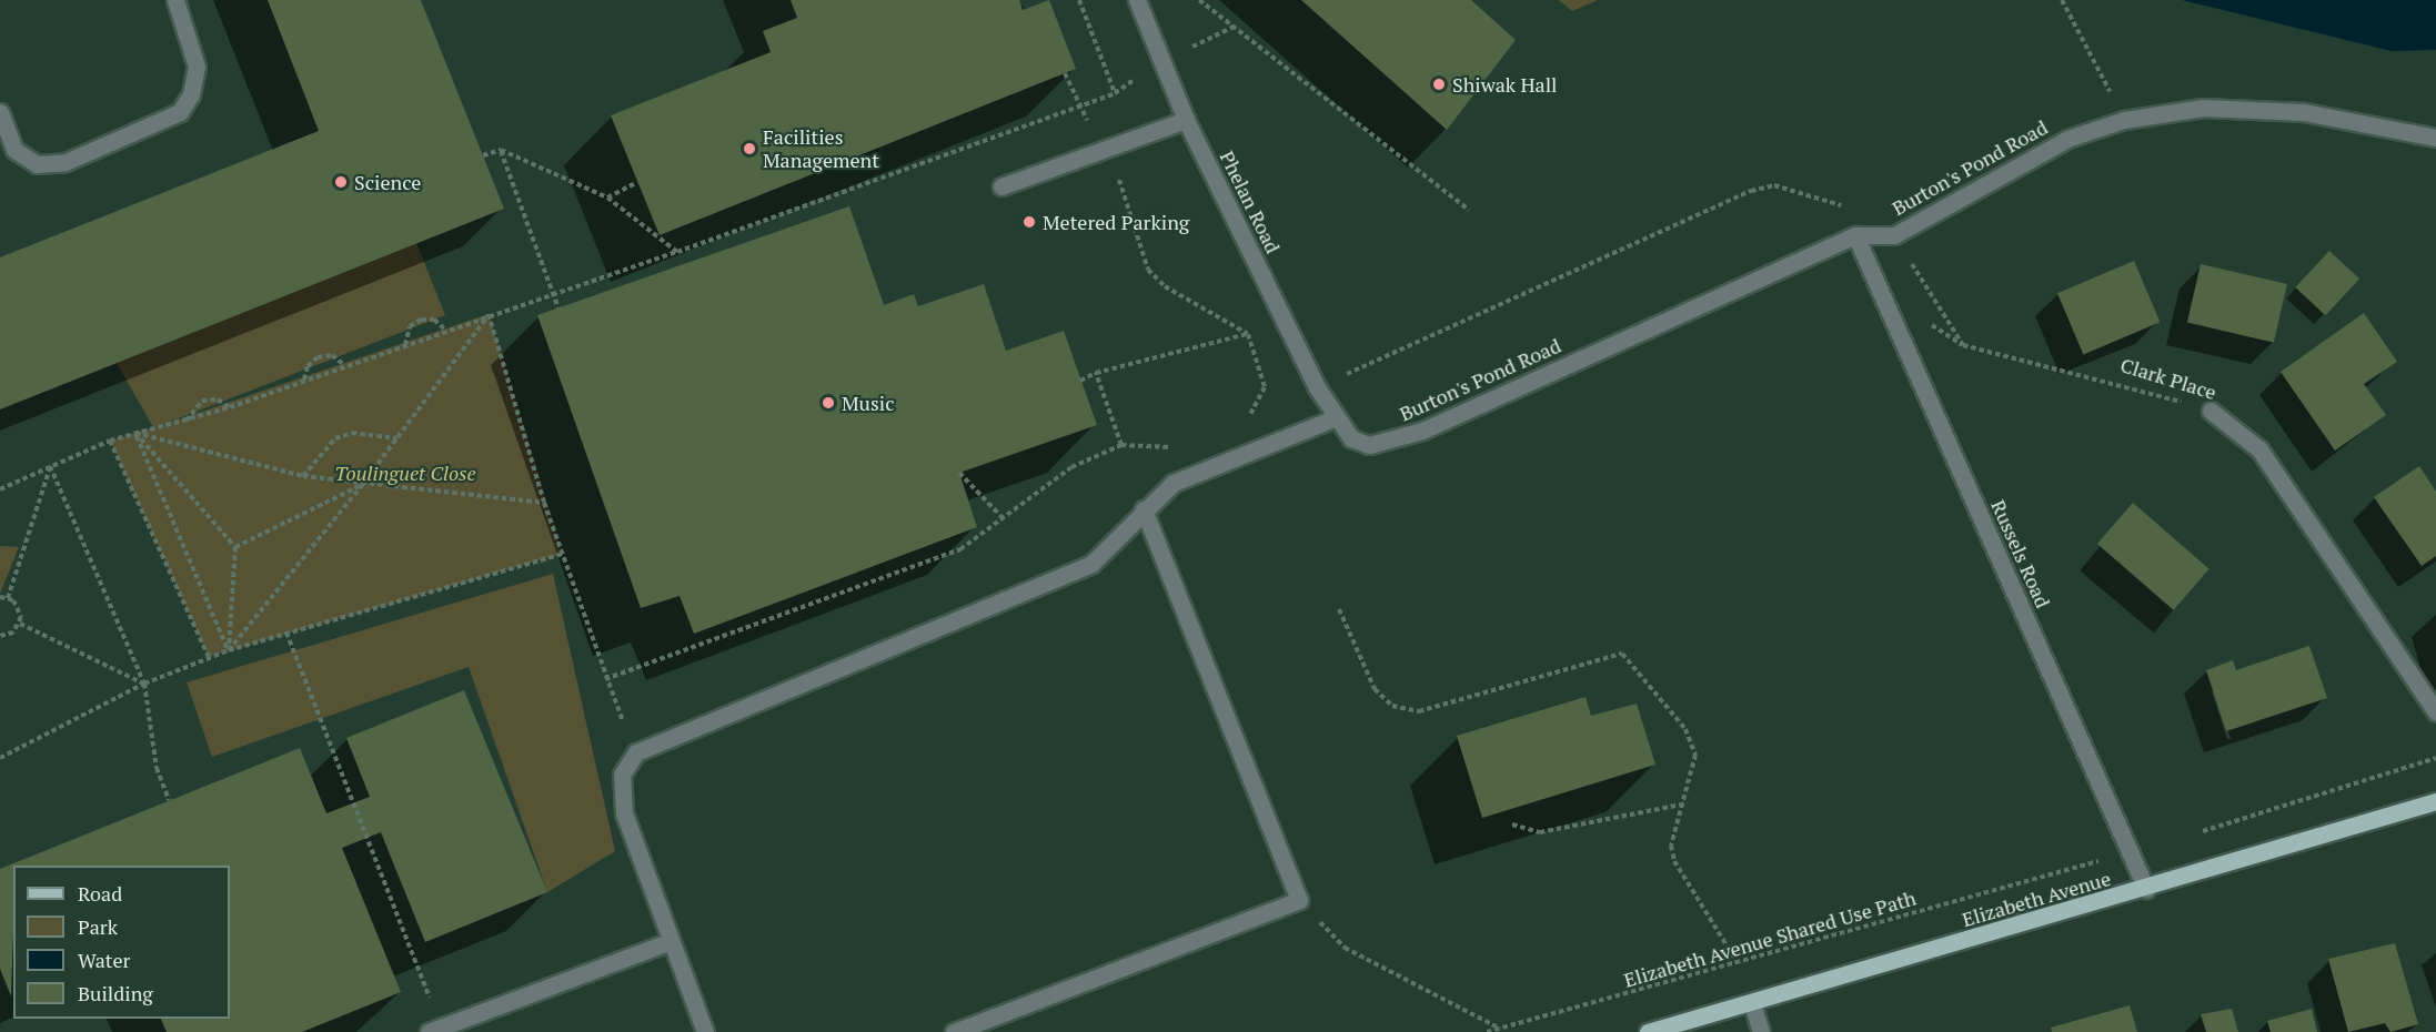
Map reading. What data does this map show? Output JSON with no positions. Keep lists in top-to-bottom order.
{
  "streets": {
    "main road": ["Elizabeth Avenue"],
    "street": [
      "Burton's Pond Road",
      "Phelan Road",
      "Clark Place",
      "Russels Road"
    ],
    "path": ["Elizabeth Avenue Shared Use Path"]
  },
  "crossings": [
    ["Burton's Pond Road", "Phelan Road"],
    ["Burton's Pond Road", "Russels Road"],
    ["Clark Place", "Russels Road"],
    ["Russels Road", "Elizabeth Avenue"]
  ],
  "parks": ["Toulinguet Close"],
  "places": [
    "Shiwak Hall",
    "Facilities Management",
    "Science",
    "Metered Parking",
    "Music"
  ],
  "legend": [
    "Road",
    "Park",
    "Water",
    "Building"
  ]
}
